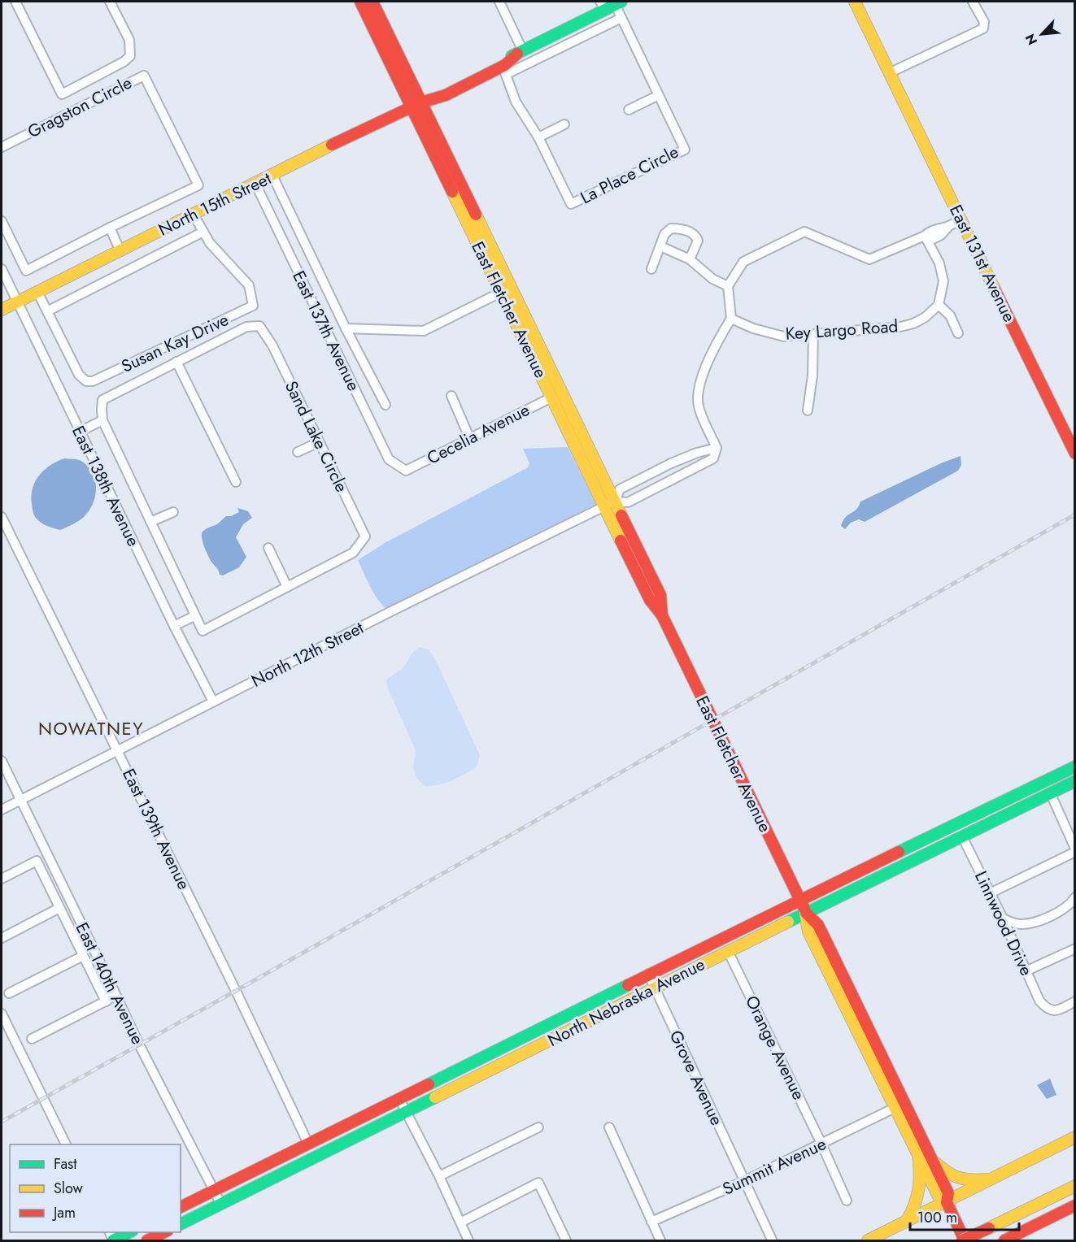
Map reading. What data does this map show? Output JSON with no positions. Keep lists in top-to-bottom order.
{
  "streets": {
    "main road": [
      "North 15th Street",
      "East 131st Avenue",
      "East Fletcher Avenue",
      "North Nebraska Avenue"
    ],
    "street": [
      "Gragston Circle",
      "La Place Circle",
      "Key Largo Road",
      "East 137th Avenue",
      "Susan Kay Drive",
      "Cecelia Avenue",
      "Sand Lake Circle",
      "East 138th Avenue",
      "North 12th Street",
      "East 139th Avenue",
      "Linnwood Drive",
      "East 140th Avenue",
      "Orange Avenue",
      "Grove Avenue",
      "Summit Avenue"
    ]
  },
  "crossings": [
    ["La Place Circle", "North 15th Street"],
    ["North 15th Street", "East Fletcher Avenue"],
    ["North 15th Street", "East 137th Avenue"],
    ["North 15th Street", "Susan Kay Drive"],
    ["North 15th Street", "East 138th Avenue"],
    ["East Fletcher Avenue", "Cecelia Avenue"],
    ["East Fletcher Avenue", "North 12th Street"],
    ["East Fletcher Avenue", "North Nebraska Avenue"],
    ["East Fletcher Avenue", "Summit Avenue"],
    ["East 137th Avenue", "Cecelia Avenue"],
    ["East 138th Avenue", "North 12th Street"],
    ["North 12th Street", "East 139th Avenue"],
    ["North 12th Street", "East 140th Avenue"],
    ["East 139th Avenue", "North Nebraska Avenue"],
    ["Linnwood Drive", "North Nebraska Avenue"],
    ["East 140th Avenue", "North Nebraska Avenue"],
    ["North Nebraska Avenue", "Orange Avenue"],
    ["North Nebraska Avenue", "Grove Avenue"],
    ["Orange Avenue", "Summit Avenue"],
    ["Grove Avenue", "Summit Avenue"]
  ],
  "districts": ["NOWATNEY"],
  "legend": ["Fast", "Slow", "Jam"],
  "scale_bar": "100 m",
  "north": "bottom left"
}
